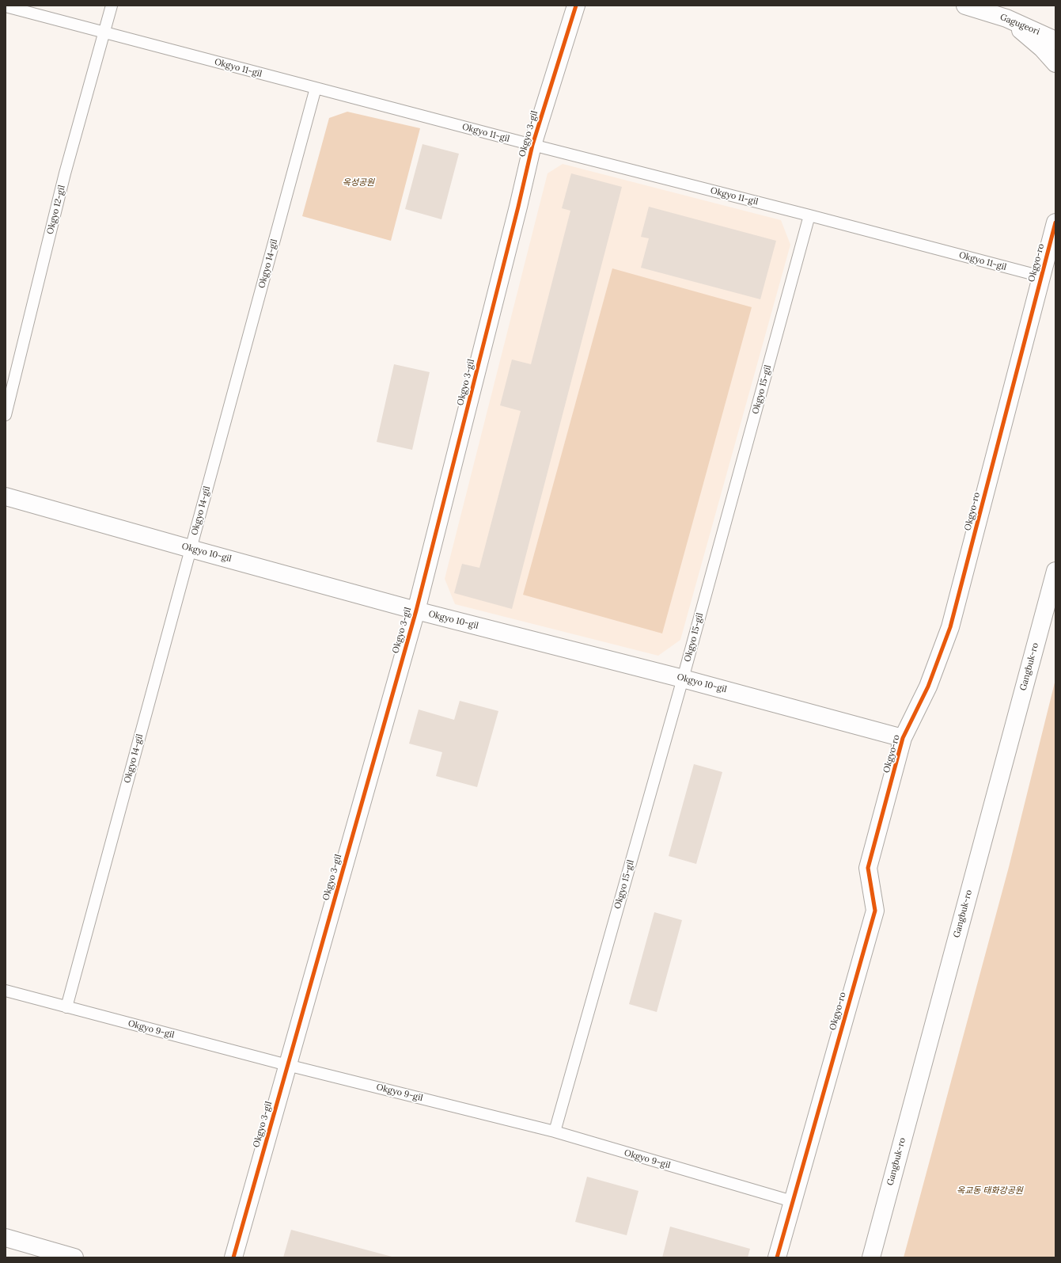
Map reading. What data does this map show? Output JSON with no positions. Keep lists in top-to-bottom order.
{
  "streets": {
    "street": [
      "Gagugeori",
      "Okgyo 3-gil",
      "Okgyo-ro",
      "Okgyo 10-gil",
      "Gangbuk-ro"
    ],
    "lane": [
      "Okgyo 11-gil",
      "Okgyo 12-gil",
      "Okgyo 14-gil",
      "Okgyo 15-gil",
      "Okgyo 9-gil"
    ]
  },
  "crossings": [
    ["Okgyo 11-gil", "Okgyo 3-gil"],
    ["Okgyo 11-gil", "Okgyo 12-gil"],
    ["Okgyo 11-gil", "Okgyo-ro"],
    ["Okgyo 11-gil", "Okgyo 14-gil"],
    ["Okgyo 11-gil", "Okgyo 15-gil"],
    ["Okgyo 3-gil", "Okgyo 10-gil"],
    ["Okgyo 3-gil", "Okgyo 9-gil"],
    ["Okgyo-ro", "Okgyo 10-gil"],
    ["Okgyo-ro", "Okgyo 9-gil"],
    ["Okgyo 14-gil", "Okgyo 10-gil"],
    ["Okgyo 14-gil", "Okgyo 9-gil"],
    ["Okgyo 15-gil", "Okgyo 10-gil"],
    ["Okgyo 15-gil", "Okgyo 9-gil"]
  ],
  "parks": ["옥성공원", "옥교동 태화강공원"]
}
